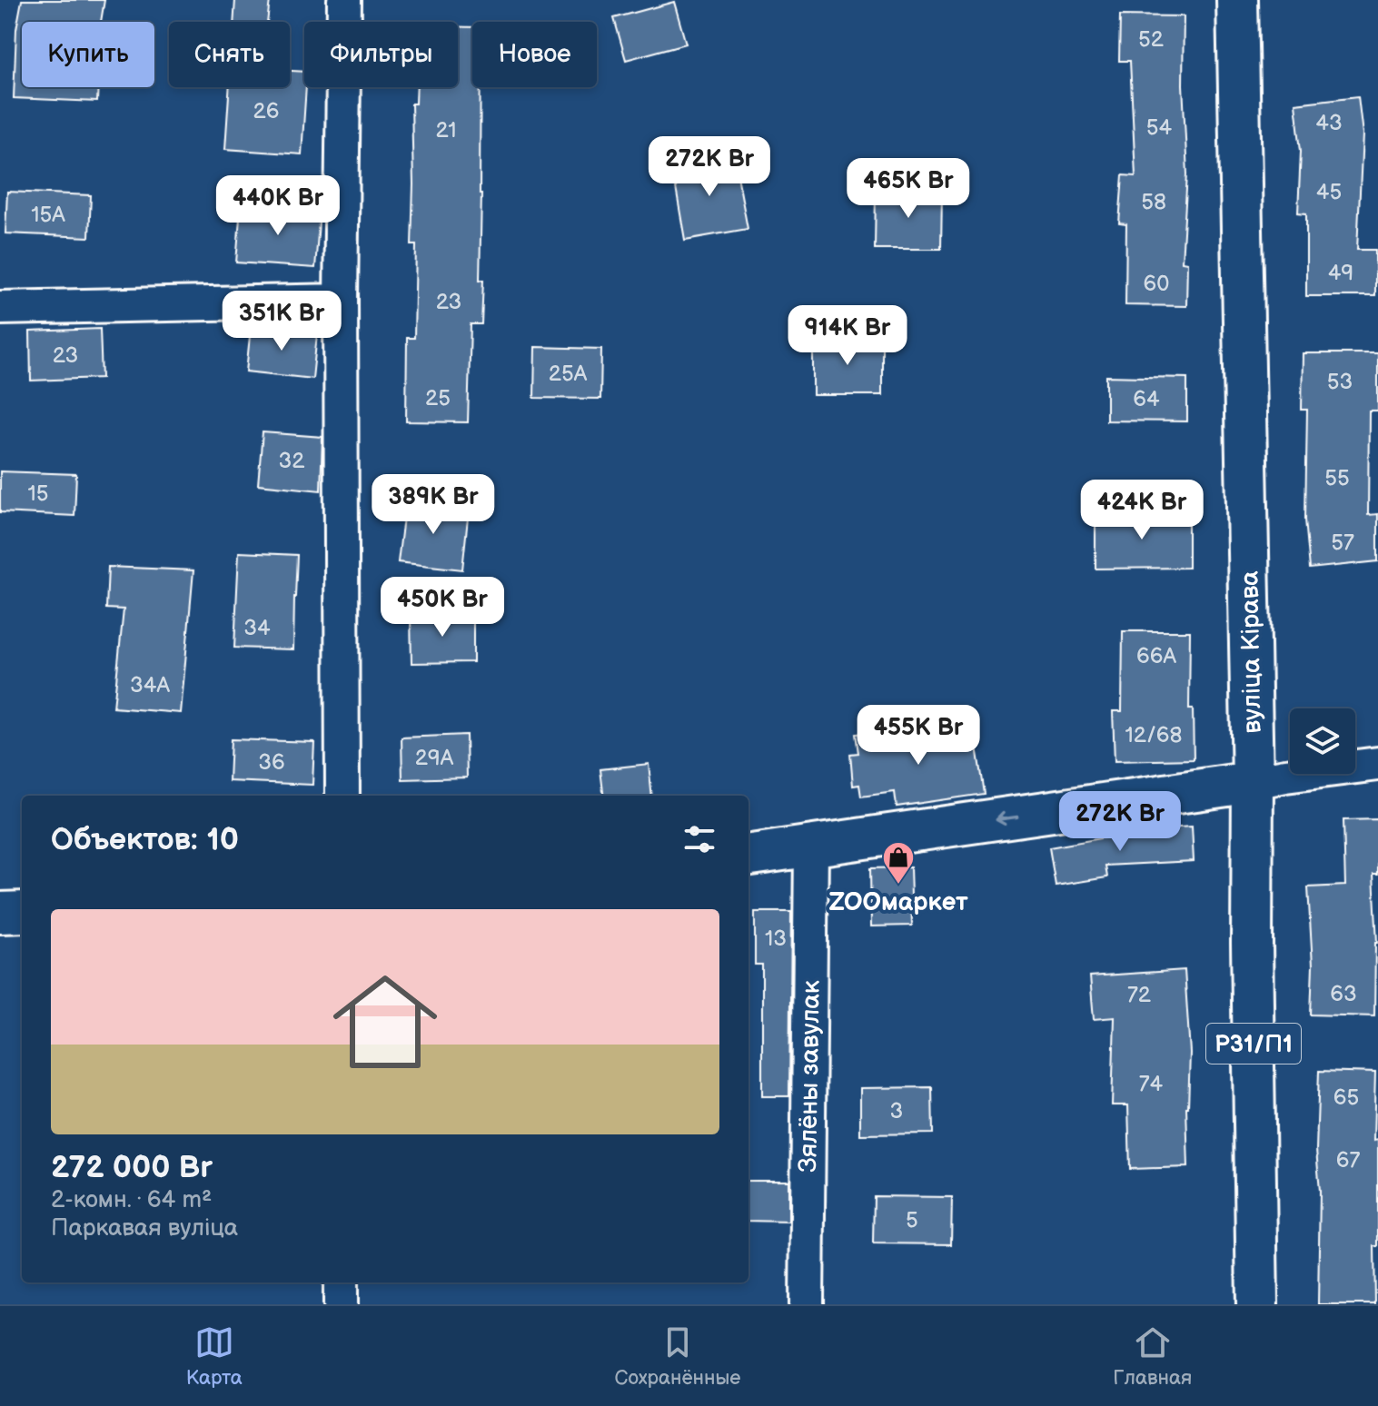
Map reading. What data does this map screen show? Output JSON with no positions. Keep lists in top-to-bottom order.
{
  "streets": {
    "main road": ["вуліца Кірава", "Р31/П1"],
    "street": ["Зялёны завулак"]
  },
  "places": {
    "shop": ["ZOOмаркет"]
  },
  "house_numbers": [
    "52",
    "26",
    "43",
    "54",
    "21",
    "45",
    "58",
    "15А",
    "49",
    "60",
    "23",
    "23",
    "25А",
    "53",
    "25",
    "64",
    "32",
    "55",
    "15",
    "57",
    "34",
    "66А",
    "34А",
    "12/68",
    "29А",
    "36",
    "13",
    "63",
    "72",
    "74",
    "65",
    "3",
    "67",
    "5"
  ],
  "page": {
    "chip": [
      "Купить",
      "Снять",
      "Фильтры",
      "Новое"
    ],
    "price": [
      "272K Br",
      "465K Br",
      "440K Br",
      "351K Br",
      "914K Br",
      "389K Br",
      "424K Br",
      "450K Br",
      "455K Br",
      "272K Br"
    ],
    "heading": "Объектов: 10",
    "list": [
      {
        "name": "272 000 Br",
        "note": "2-комн. · 64 m² · Паркавая вуліца"
      }
    ],
    "tabs": ["Карта", "Сохранённые", "Главная"]
  }
}
